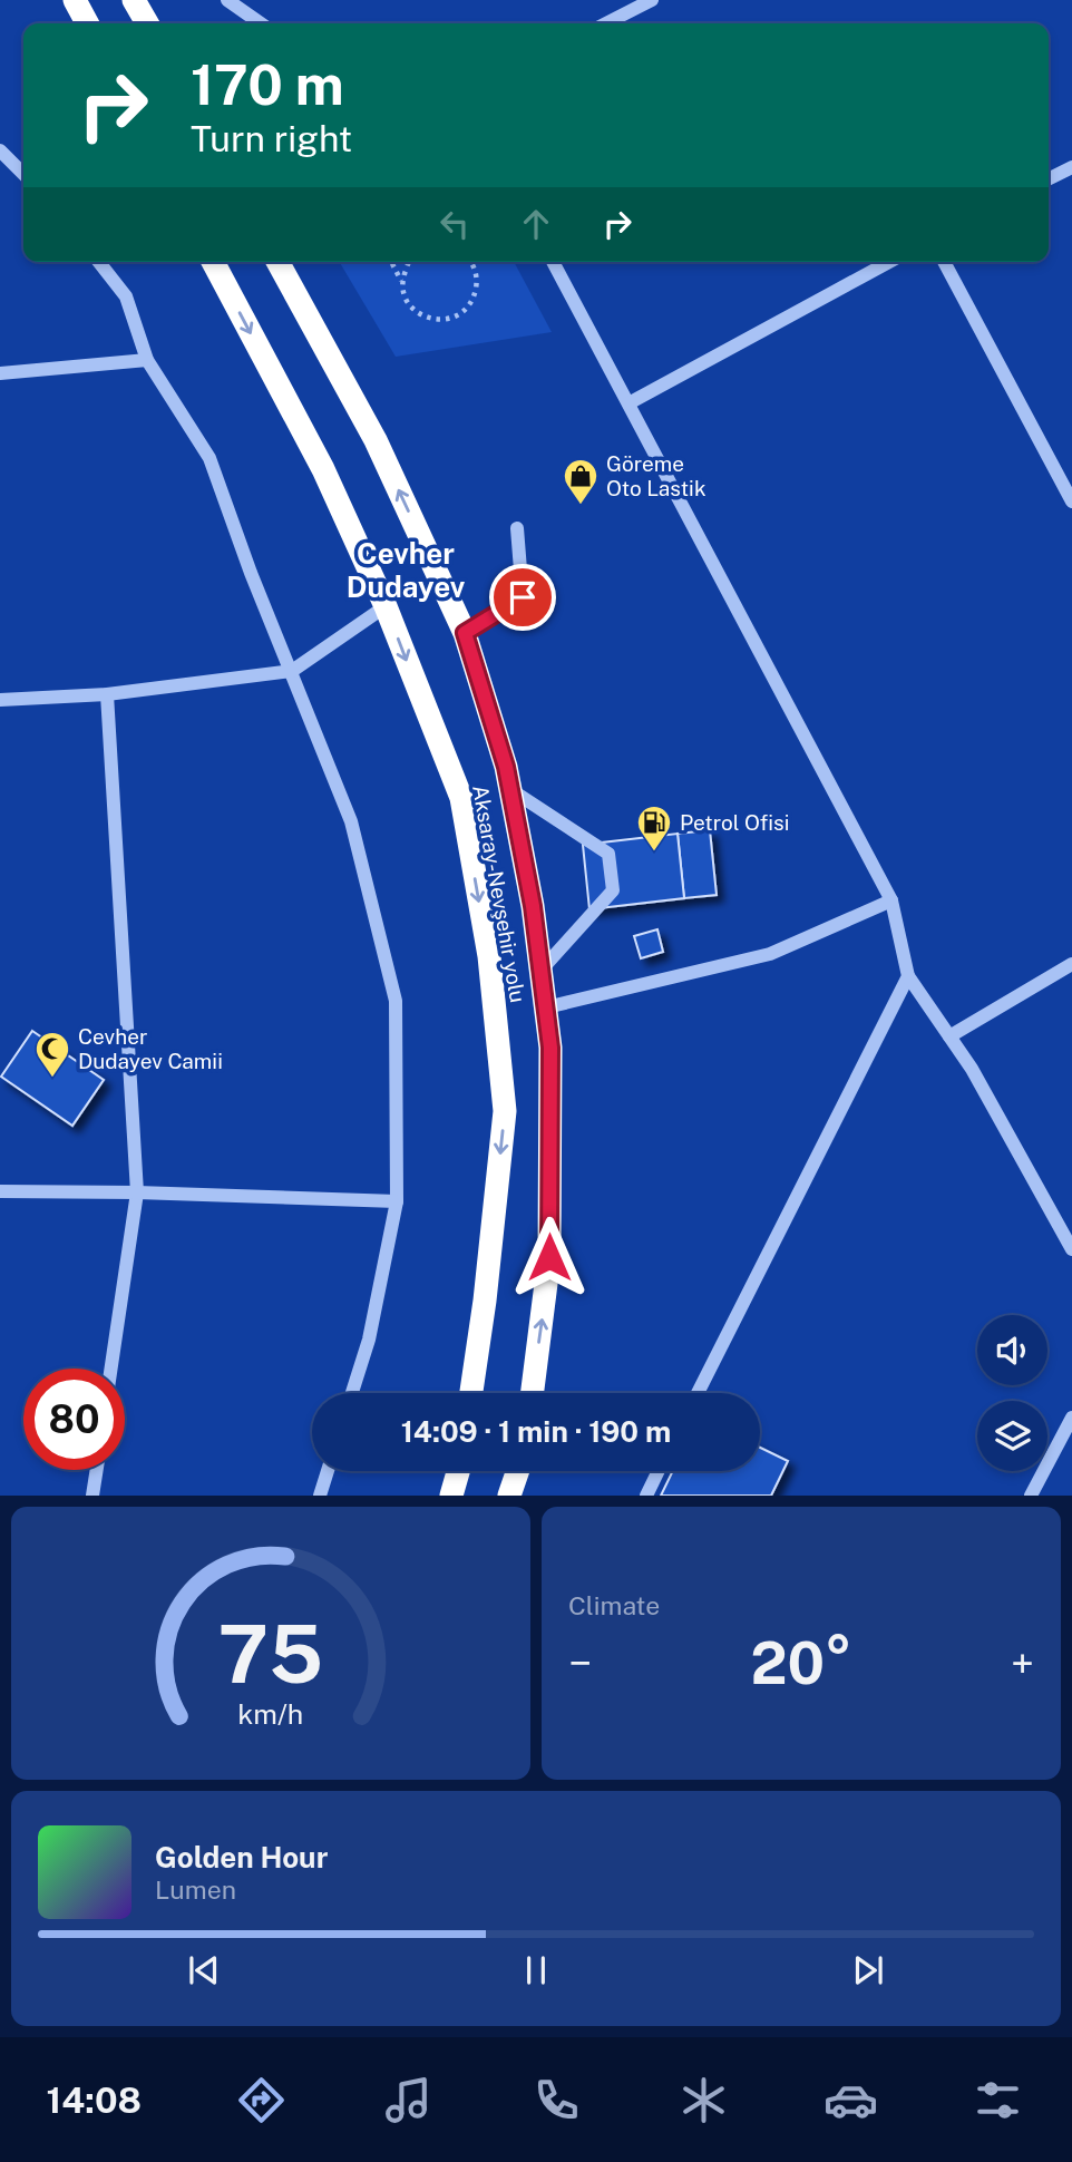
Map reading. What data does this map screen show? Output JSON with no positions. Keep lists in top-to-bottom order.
{
  "streets": {
    "highway": ["Aksaray-Nevşehir yolu"]
  },
  "districts": ["Cevher Dudayev"],
  "places": {
    "shop": ["Göreme Oto Lastik"],
    "fuel station": ["Petrol Ofisi"],
    "mosque": ["Cevher Dudayev Camii"]
  },
  "page": {
    "turn": ["170 m", "Turn right"],
    "limit": "80",
    "trip": "14:09 · 1 min · 190 m",
    "tile": "Climate",
    "heat": ["−", "20°", "+"],
    "song": ["Golden Hour", "Lumen"],
    "tabs": "14:08",
    "gauge": ["75", "km/h"]
  }
}
